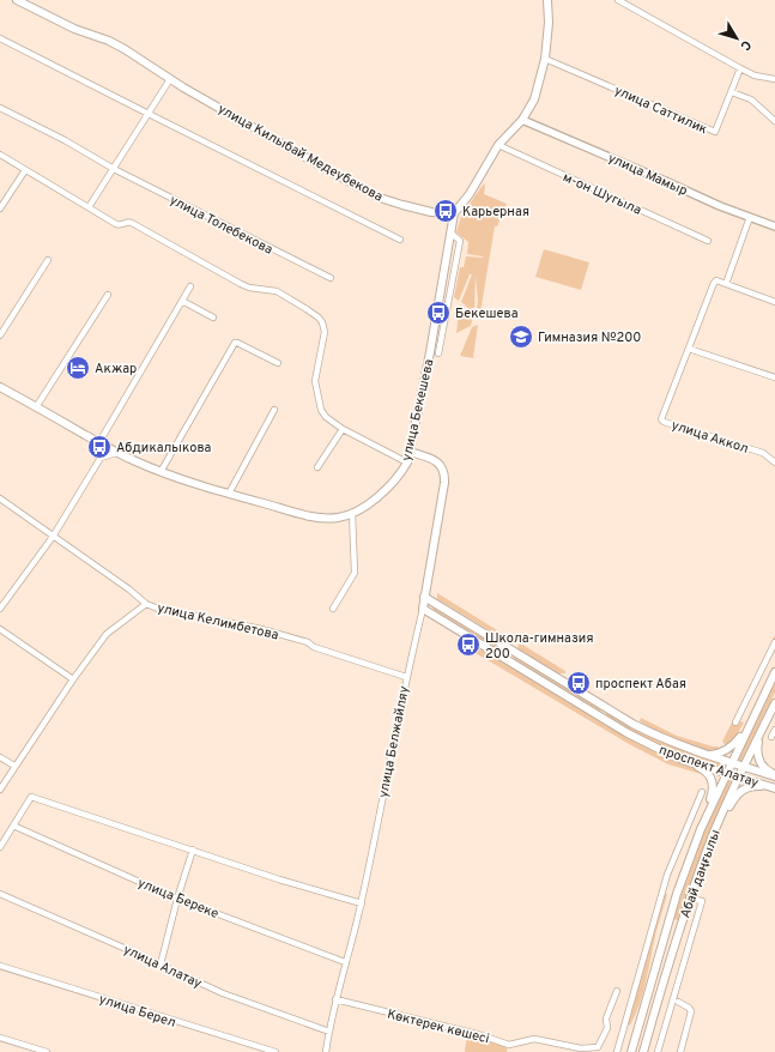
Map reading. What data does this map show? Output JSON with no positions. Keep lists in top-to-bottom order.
{
  "streets": {
    "main road": [
      "улица Килыбай Медеубекова",
      "улица Бекешева",
      "улица Белжайляу",
      "проспект Алатау",
      "Абай даңғылы"
    ],
    "street": [
      "улица Саттилик",
      "улица Мамыр",
      "м-он Шугыла",
      "улица Толебекова",
      "улица Аккол",
      "улица Келимбетова",
      "улица Береке",
      "улица Алатау",
      "улица Берел",
      "Көктерек көшесі"
    ]
  },
  "crossings": [
    ["улица Килыбай Медеубекова", "улица Бекешева"],
    ["улица Бекешева", "улица Белжайляу"],
    ["улица Келимбетова", "улица Белжайляу"],
    ["улица Белжайляу", "проспект Алатау"],
    ["улица Белжайляу", "улица Береке"],
    ["улица Белжайляу", "улица Алатау"],
    ["улица Белжайляу", "Көктерек көшесі"],
    ["проспект Алатау", "Абай даңғылы"]
  ],
  "places": {
    "bus stop": [
      "Карьерная",
      "Бекешева",
      "Абдикалыкова",
      "Школа-гимназия 200",
      "проспект Абая"
    ],
    "school or university": ["Гимназия №200"],
    "hotel": ["Акжар"]
  },
  "north": "bottom right"
}
